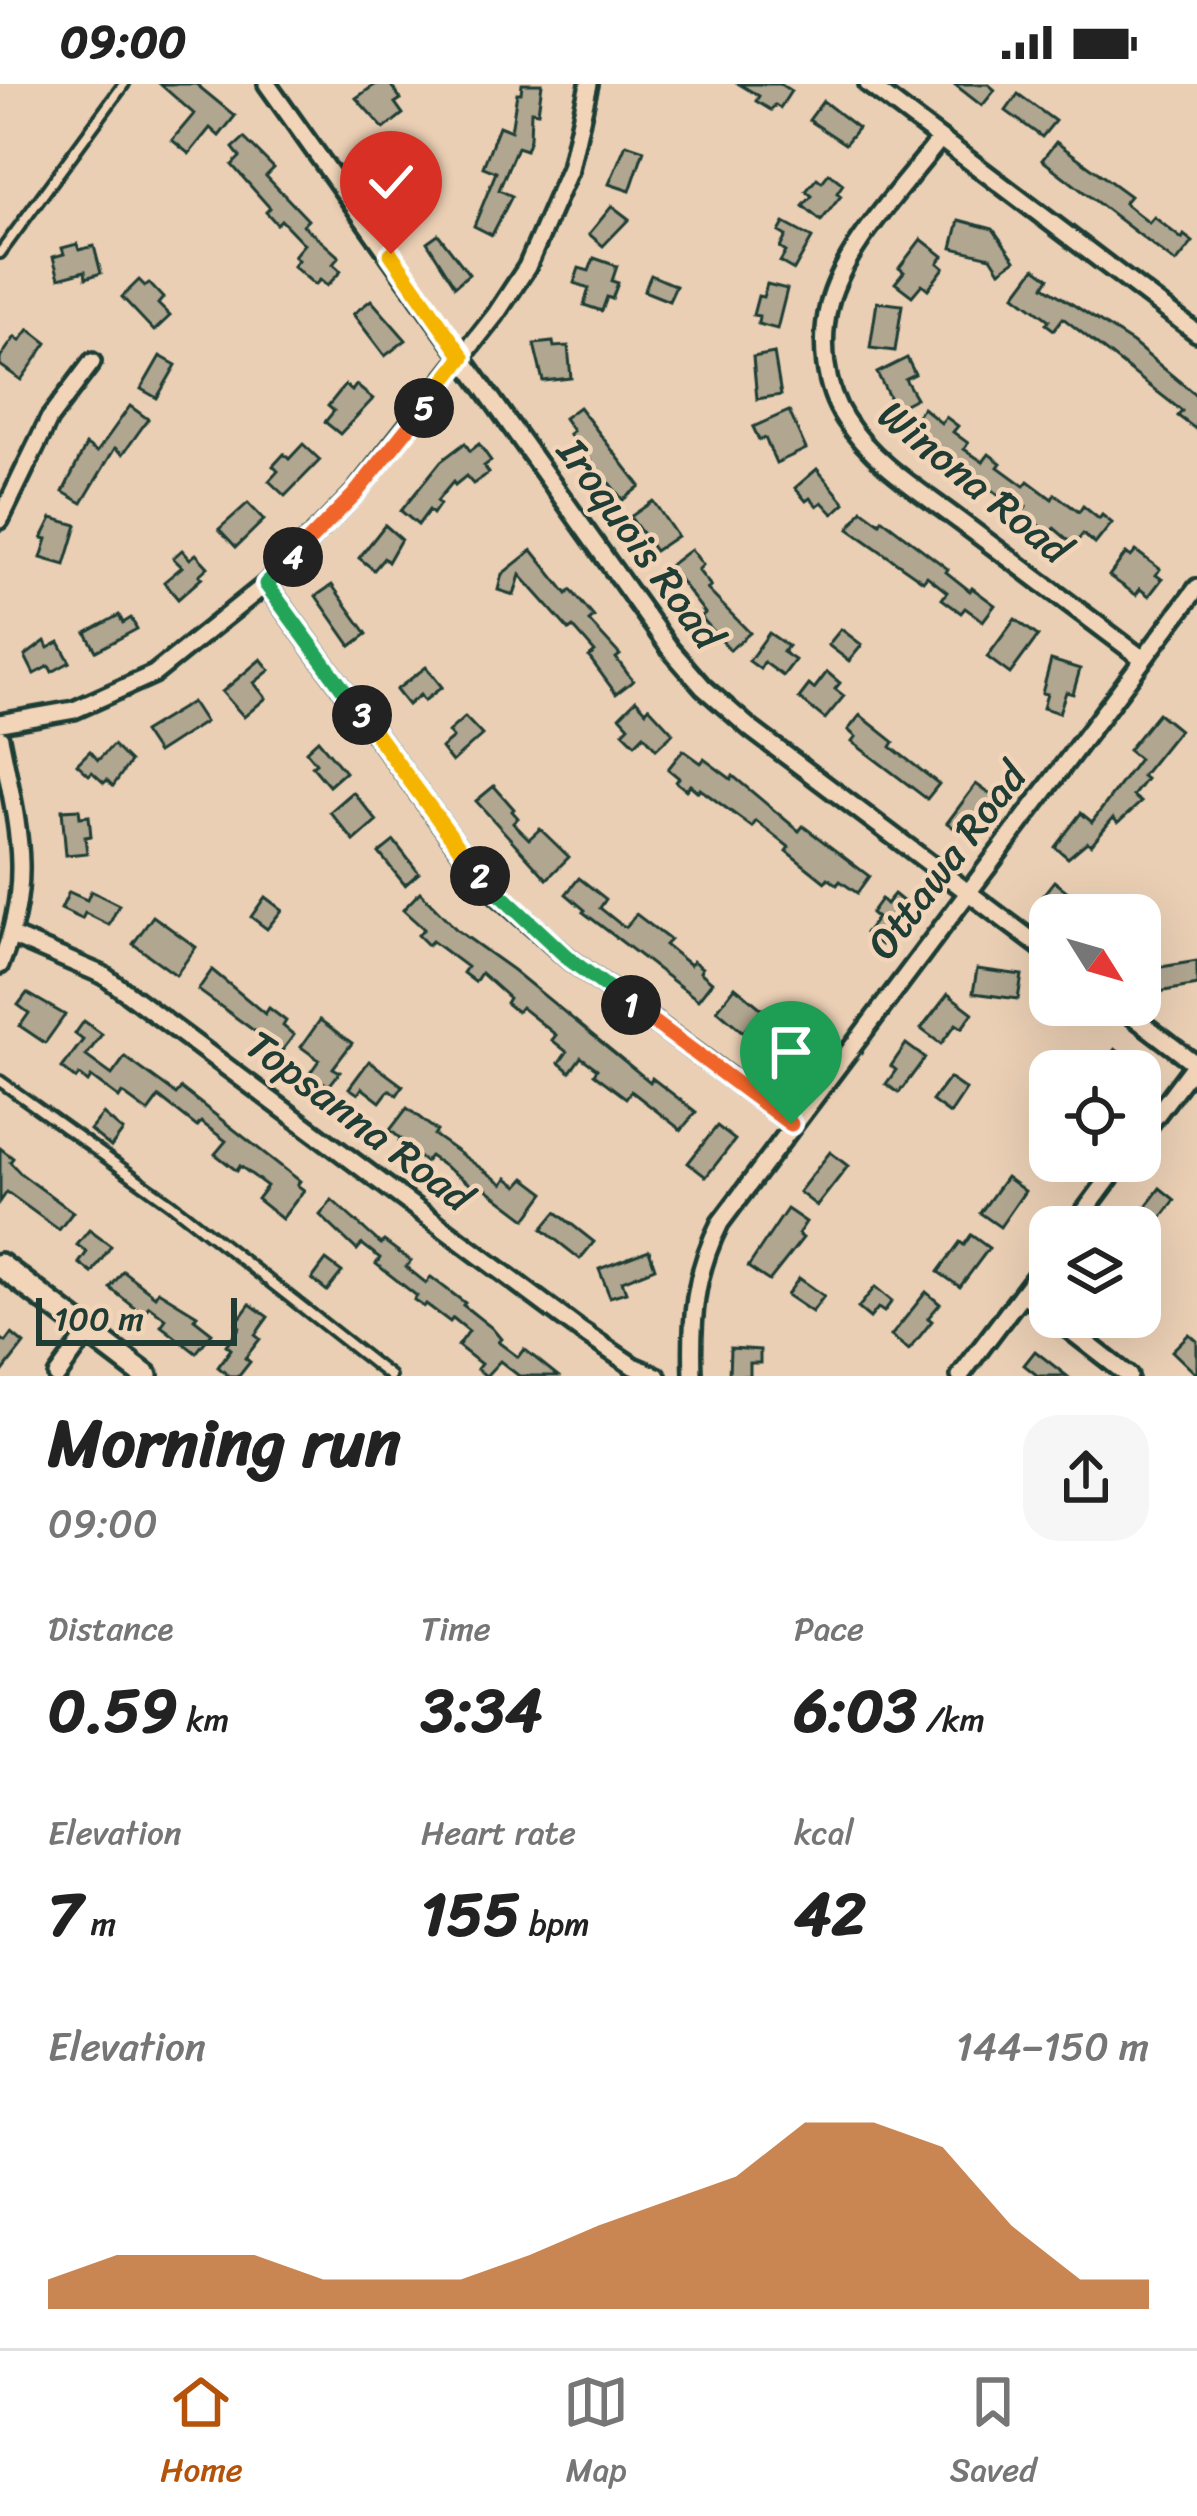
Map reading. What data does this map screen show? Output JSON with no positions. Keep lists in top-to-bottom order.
{
  "streets": {
    "street": [
      "Winona Road",
      "Iroquois Road",
      "Ottawa Road",
      "Topsanna Road"
    ]
  },
  "crossings": [
    ["Winona Road", "Ottawa Road"],
    ["Iroquois Road", "Ottawa Road"]
  ],
  "scale_bar": "100 m",
  "north": "bottom right",
  "page": {
    "status": "09:00",
    "pins": [
      "5",
      "4",
      "3",
      "2",
      "1"
    ],
    "scale": "100 m",
    "heading": ["Morning run", "09:00"],
    "stats": [
      ["Distance", "0.59 km"],
      ["Time", "3:34"],
      ["Pace", "6:03 /km"],
      ["Elevation", "7 m"],
      ["Heart rate", "155 bpm"],
      ["kcal", "42"]
    ],
    "chart": ["Elevation", "144–150 m"],
    "tabs": ["Home", "Map", "Saved"]
  }
}
